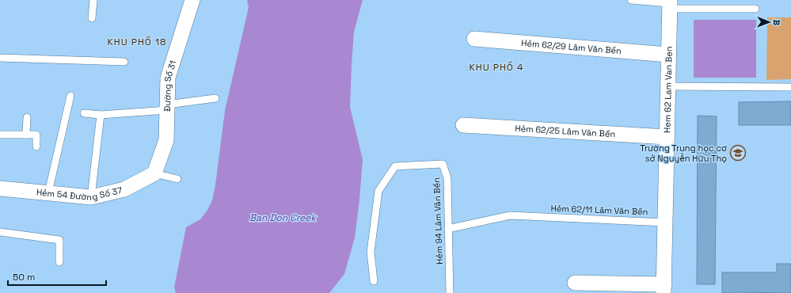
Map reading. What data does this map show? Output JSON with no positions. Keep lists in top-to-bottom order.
{
  "streets": {
    "street": [
      "Hẻm 62/29 Lâm Văn Bền",
      "Đường Số 31",
      "Hem 62 Lam Van Ben",
      "Hẻm 62/25 Lâm Văn Bền",
      "Hẻm 54 Đường Số 37"
    ],
    "lane": ["Hẻm 62/11 Lâm Văn Bền", "Hẻm 94 Lâm Văn Bền"]
  },
  "crossings": [
    ["Hẻm 62/29 Lâm Văn Bền", "Hem 62 Lam Van Ben"],
    ["Đường Số 31", "Hẻm 54 Đường Số 37"],
    ["Hem 62 Lam Van Ben", "Hẻm 62/25 Lâm Văn Bền"],
    ["Hem 62 Lam Van Ben", "Hẻm 62/11 Lâm Văn Bền"],
    ["Hẻm 62/11 Lâm Văn Bền", "Hẻm 94 Lâm Văn Bền"]
  ],
  "districts": ["KHU PHỐ 18", "KHU PHỐ 4"],
  "water": ["Ban Don Creek"],
  "places": {
    "school or university": ["Trường Trung học cơ sở Nguyễn Hữu Thọ"]
  },
  "scale_bar": "50 m",
  "north": "right"
}
